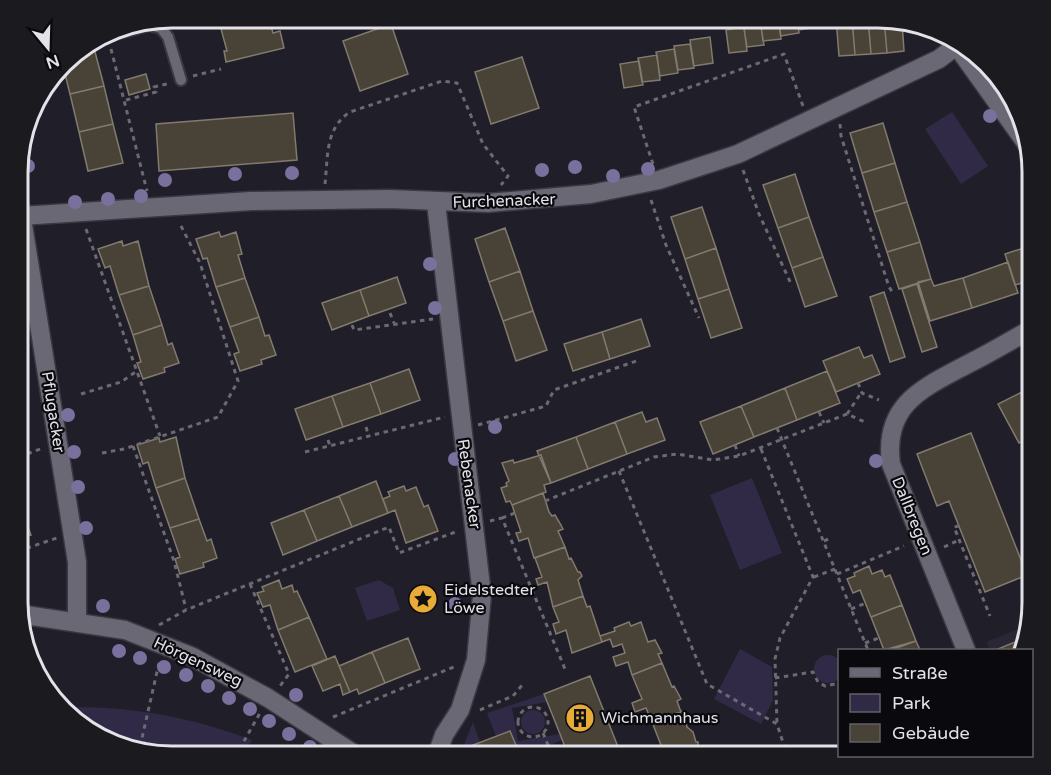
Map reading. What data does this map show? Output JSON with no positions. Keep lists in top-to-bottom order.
{
  "streets": {
    "street": [
      "Furchenacker",
      "Pflugacker",
      "Rebenacker",
      "Dallbregen",
      "Hörgensweg"
    ]
  },
  "crossings": [
    ["Furchenacker", "Rebenacker"],
    ["Pflugacker", "Hörgensweg"]
  ],
  "places": {
    "place": ["Eidelstedter Löwe"],
    "building": ["Wichmannhaus"]
  },
  "legend": ["Straße", "Park", "Gebäude"],
  "north": "bottom"
}
